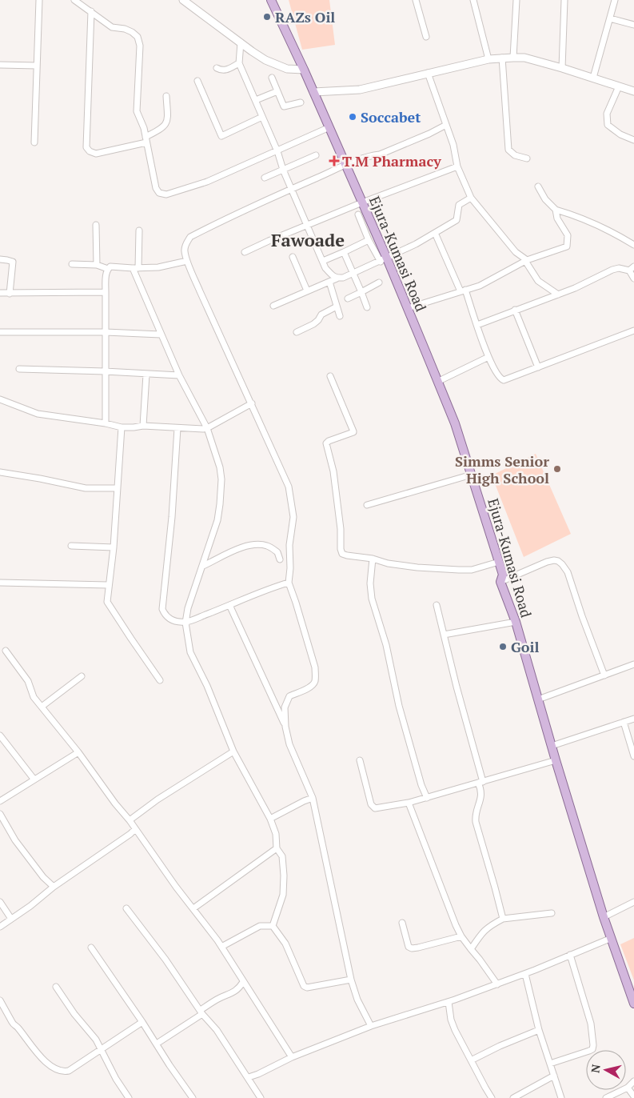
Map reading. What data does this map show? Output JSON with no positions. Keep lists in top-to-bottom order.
{
  "streets": {
    "main road": ["Ejura-Kumasi Road"]
  },
  "districts": ["Fawoade"],
  "places": {
    "other": [
      "RAZs Oil",
      "Soccabet",
      "Simms Senior High School",
      "Goil"
    ],
    "health": ["T.M Pharmacy"]
  },
  "north": "left"
}
